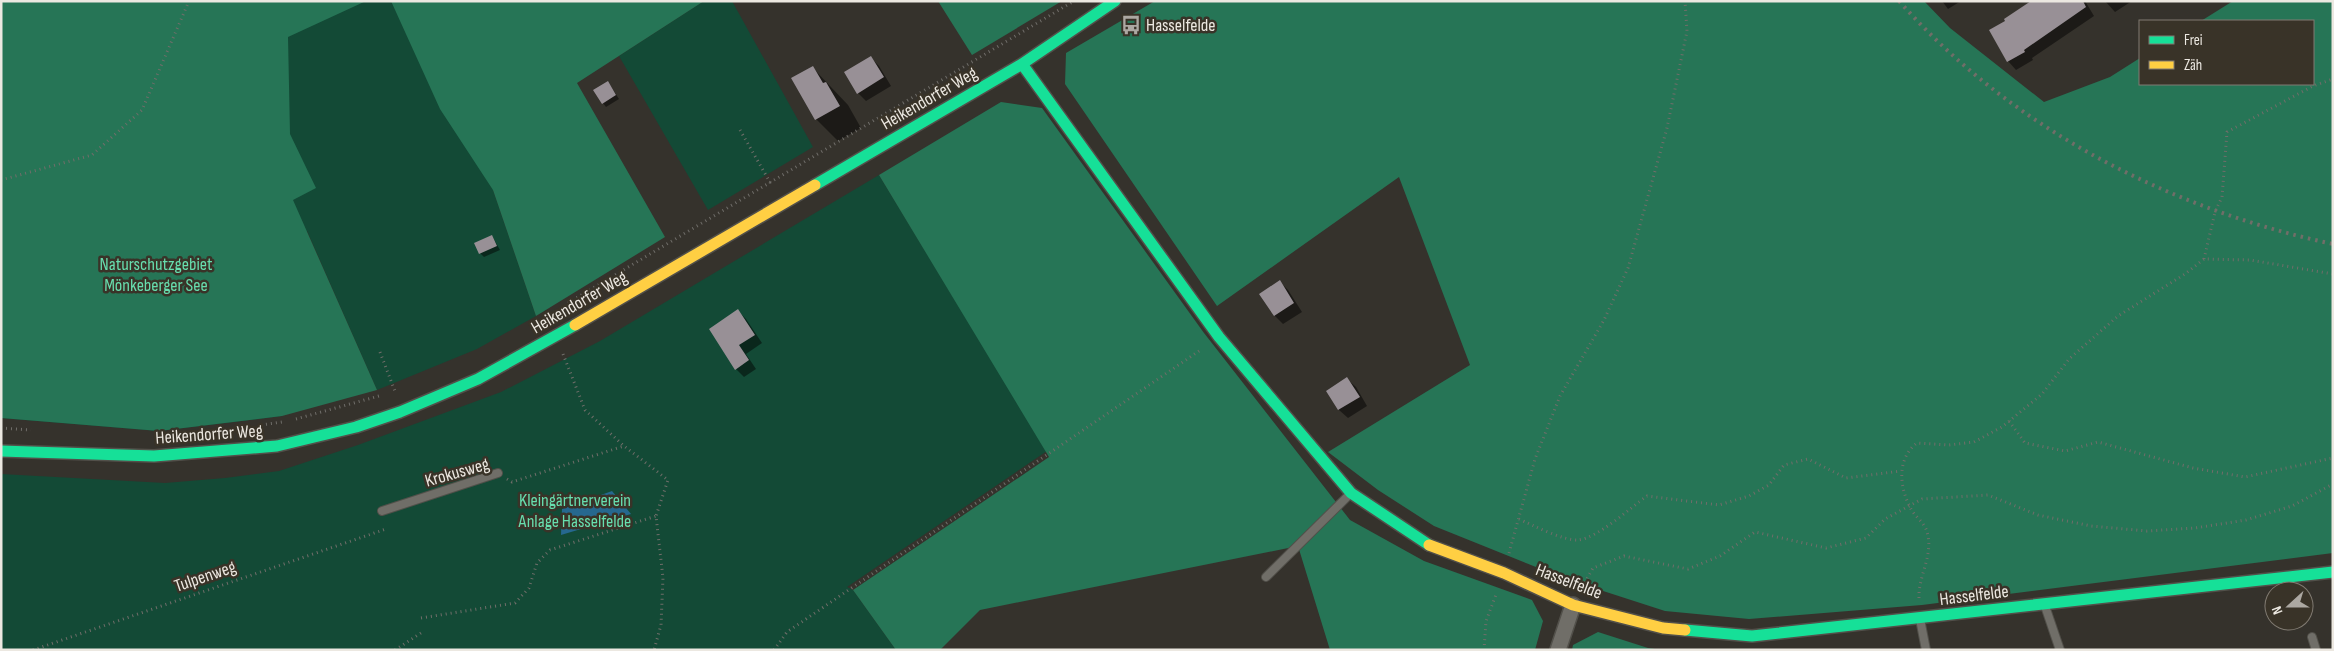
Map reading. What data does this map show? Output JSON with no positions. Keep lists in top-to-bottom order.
{
  "streets": {
    "street": ["Heikendorfer Weg", "Hasselfelde"],
    "lane": ["Krokusweg"],
    "path": ["Tulpenweg"]
  },
  "crossings": [
    ["Heikendorfer Weg", "Hasselfelde"]
  ],
  "parks": ["Naturschutzgebiet Mönkeberger See", "Kleingärtnerverein Anlage Hasselfelde"],
  "places": {
    "bus stop": ["Hasselfelde"]
  },
  "legend": ["Frei", "Zäh"],
  "north": "left"
}
